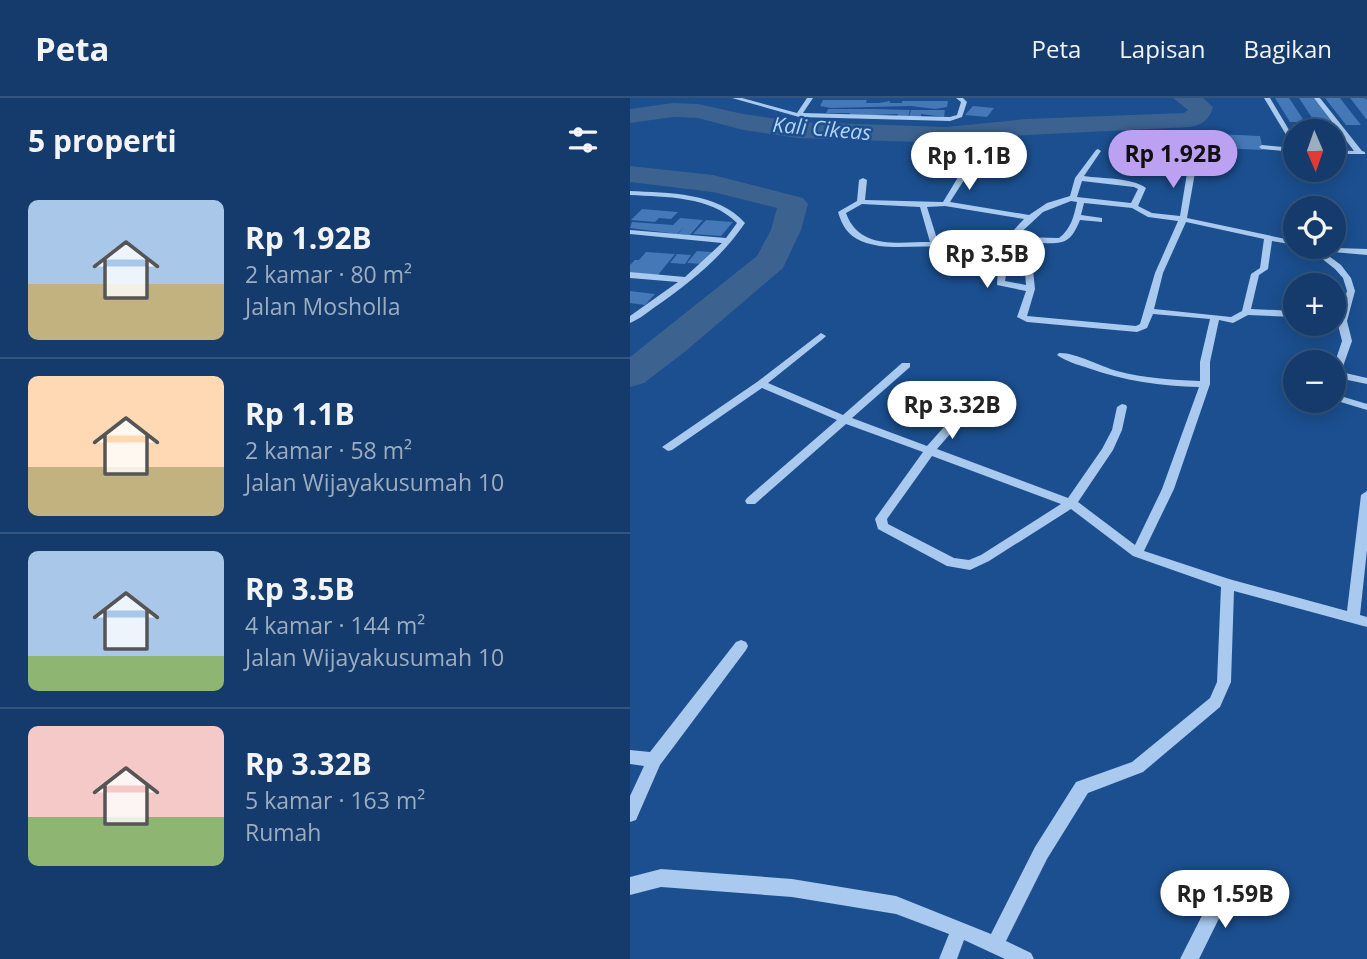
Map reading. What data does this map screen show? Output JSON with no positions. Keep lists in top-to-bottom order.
{
  "water": ["Kali Cikeas"],
  "north": "bottom",
  "page": {
    "header": "Peta",
    "nav": ["Peta", "Lapisan", "Bagikan"],
    "heading": "5 properti",
    "map_buttons": ["+", "−"],
    "price": [
      "Rp 1.92B",
      "Rp 1.1B",
      "Rp 3.5B",
      "Rp 3.32B",
      "Rp 1.59B"
    ],
    "list": [
      {
        "name": "Rp 1.92B",
        "note": "2 kamar · 80 m² · Jalan Mosholla"
      },
      {
        "name": "Rp 1.1B",
        "note": "2 kamar · 58 m² · Jalan Wijayakusumah 10"
      },
      {
        "name": "Rp 3.5B",
        "note": "4 kamar · 144 m² · Jalan Wijayakusumah 10"
      },
      {
        "name": "Rp 3.32B",
        "note": "5 kamar · 163 m² · Rumah"
      }
    ]
  }
}
